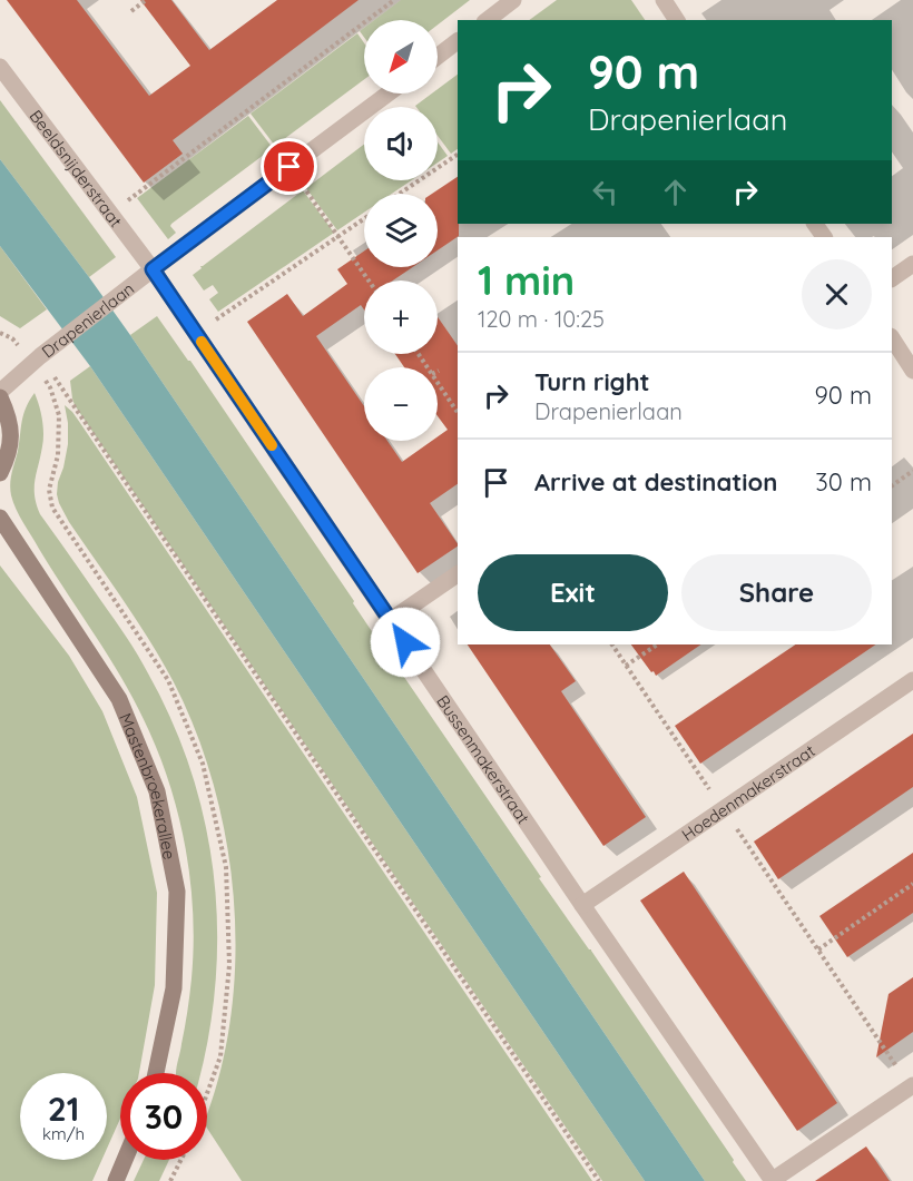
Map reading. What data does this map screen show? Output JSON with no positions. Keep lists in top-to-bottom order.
{
  "streets": {
    "main road": ["Mastenbroekerallee"],
    "street": [
      "Beeldsnijderstraat",
      "Drapenierlaan",
      "Bussenmakerstraat",
      "Hoedenmakerstraat"
    ]
  },
  "crossings": [
    ["Beeldsnijderstraat", "Drapenierlaan"],
    ["Beeldsnijderstraat", "Bussenmakerstraat"],
    ["Drapenierlaan", "Bussenmakerstraat"],
    ["Bussenmakerstraat", "Hoedenmakerstraat"]
  ],
  "north": "bottom left",
  "page": {
    "map_buttons": ["+", "−"],
    "turn": ["90 m", "Drapenierlaan"],
    "heading": ["1 min", "120 m · 10:25"],
    "list": [
      {
        "name": "Turn right",
        "note": "Drapenierlaan",
        "value": "90 m"
      },
      {
        "name": "Arrive at destination",
        "value": "30 m"
      }
    ],
    "buttons": ["Exit", "Share"],
    "speed": "21 km/h",
    "limit": "30"
  }
}
